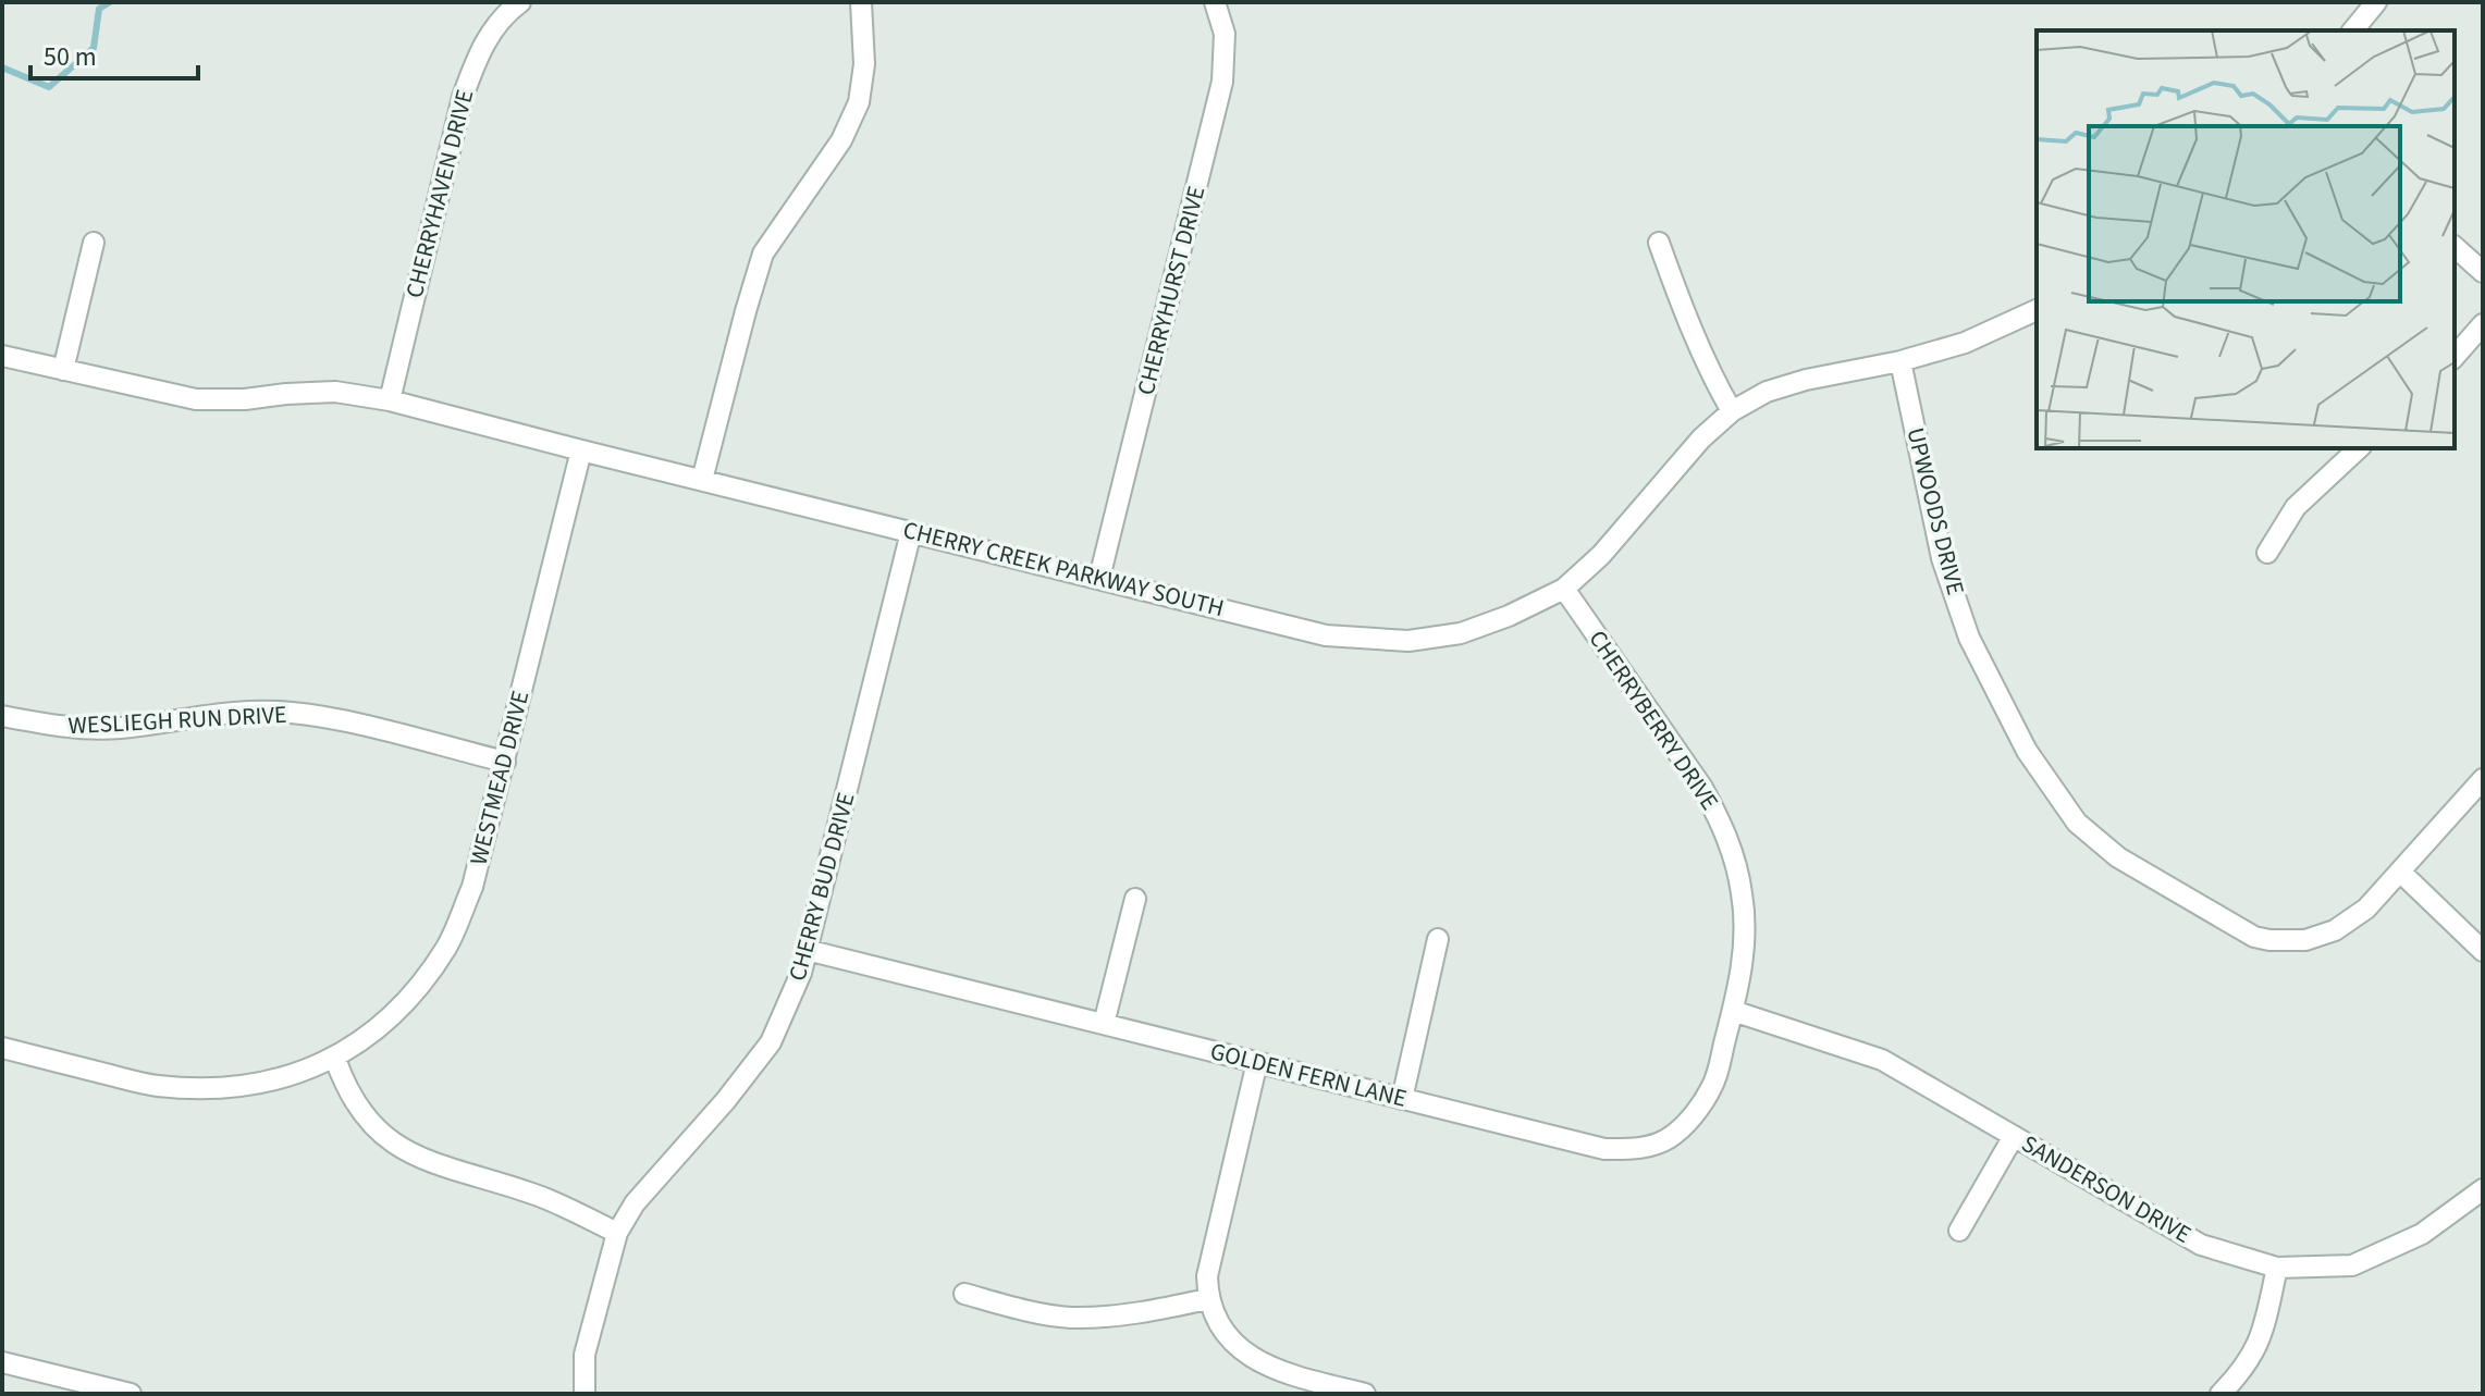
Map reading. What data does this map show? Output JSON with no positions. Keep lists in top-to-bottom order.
{
  "streets": {
    "street": [
      "CHERRYHAVEN DRIVE",
      "CHERRYHURST DRIVE",
      "UPWOODS DRIVE",
      "CHERRY CREEK PARKWAY SOUTH",
      "WESLIEGH RUN DRIVE",
      "CHERRYBERRY DRIVE",
      "WESTMEAD DRIVE",
      "CHERRY BUD DRIVE",
      "GOLDEN FERN LANE",
      "SANDERSON DRIVE"
    ]
  },
  "crossings": [
    ["CHERRYHAVEN DRIVE", "CHERRY CREEK PARKWAY SOUTH"],
    ["CHERRYHURST DRIVE", "CHERRY CREEK PARKWAY SOUTH"],
    ["UPWOODS DRIVE", "CHERRY CREEK PARKWAY SOUTH"],
    ["CHERRY CREEK PARKWAY SOUTH", "CHERRYBERRY DRIVE"],
    ["CHERRY CREEK PARKWAY SOUTH", "WESTMEAD DRIVE"],
    ["CHERRY CREEK PARKWAY SOUTH", "CHERRY BUD DRIVE"],
    ["WESLIEGH RUN DRIVE", "WESTMEAD DRIVE"],
    ["CHERRYBERRY DRIVE", "GOLDEN FERN LANE"],
    ["CHERRYBERRY DRIVE", "SANDERSON DRIVE"],
    ["CHERRY BUD DRIVE", "GOLDEN FERN LANE"],
    ["GOLDEN FERN LANE", "SANDERSON DRIVE"]
  ],
  "scale_bar": "50 m"
}
